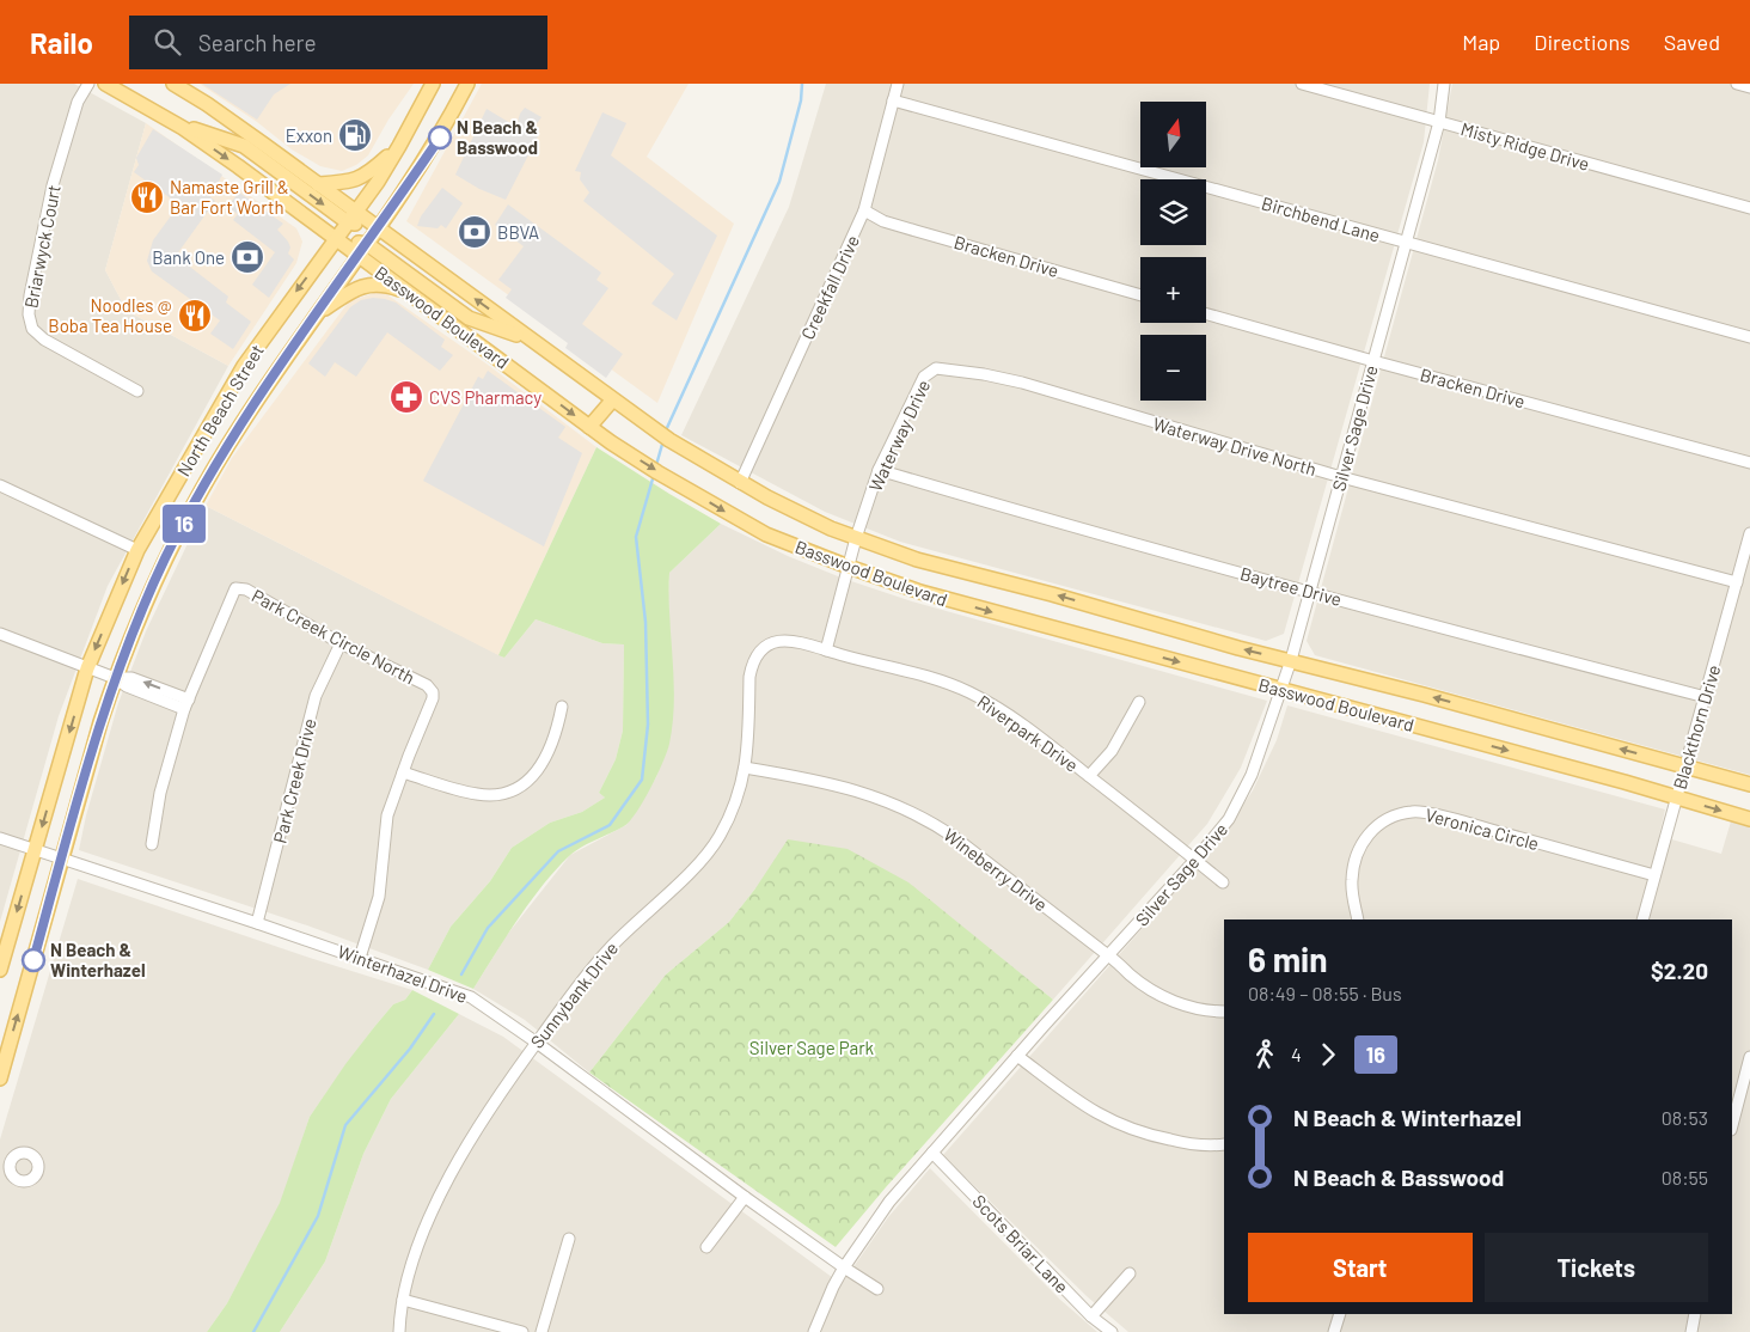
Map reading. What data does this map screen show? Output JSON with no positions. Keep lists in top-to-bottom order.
{
  "streets": {
    "main road": ["Basswood Boulevard", "North Beach Street"],
    "street": [
      "Misty Ridge Drive",
      "Birchbend Lane",
      "Briarwyck Court",
      "Bracken Drive",
      "Creekfall Drive",
      "Silver Sage Drive",
      "Waterway Drive",
      "Waterway Drive North",
      "Baytree Drive",
      "Park Creek Circle North",
      "Blackthorn Drive",
      "Riverpark Drive",
      "Park Creek Drive",
      "Veronica Circle",
      "Wineberry Drive",
      "Winterhazel Drive",
      "Sunnybank Drive",
      "Scots Briar Lane"
    ]
  },
  "crossings": [
    ["Misty Ridge Drive", "Silver Sage Drive"],
    ["Birchbend Lane", "Creekfall Drive"],
    ["Birchbend Lane", "Silver Sage Drive"],
    ["Bracken Drive", "Creekfall Drive"],
    ["Bracken Drive", "Silver Sage Drive"],
    ["Creekfall Drive", "Basswood Boulevard"],
    ["Basswood Boulevard", "North Beach Street"],
    ["Basswood Boulevard", "Silver Sage Drive"],
    ["Basswood Boulevard", "Waterway Drive"],
    ["Basswood Boulevard", "Blackthorn Drive"],
    ["North Beach Street", "Winterhazel Drive"],
    ["Silver Sage Drive", "Waterway Drive North"],
    ["Silver Sage Drive", "Baytree Drive"],
    ["Silver Sage Drive", "Riverpark Drive"],
    ["Silver Sage Drive", "Wineberry Drive"],
    ["Silver Sage Drive", "Winterhazel Drive"],
    ["Silver Sage Drive", "Scots Briar Lane"],
    ["Waterway Drive", "Waterway Drive North"],
    ["Waterway Drive", "Baytree Drive"],
    ["Waterway Drive", "Riverpark Drive"],
    ["Waterway Drive North", "Blackthorn Drive"],
    ["Baytree Drive", "Blackthorn Drive"],
    ["Park Creek Circle North", "Park Creek Drive"],
    ["Blackthorn Drive", "Veronica Circle"],
    ["Riverpark Drive", "Sunnybank Drive"],
    ["Park Creek Drive", "Winterhazel Drive"],
    ["Wineberry Drive", "Sunnybank Drive"],
    ["Winterhazel Drive", "Sunnybank Drive"]
  ],
  "parks": ["Silver Sage Park"],
  "places": {
    "fuel station": ["Exxon"],
    "other": ["N Beach & Basswood", "N Beach & Winterhazel"],
    "restaurant": ["Namaste Grill & Bar Fort Worth", "Noodles @ Boba Tea House"],
    "bank": ["BBVA", "Bank One"],
    "pharmacy": ["CVS Pharmacy"]
  },
  "lines": ["bus line 16"],
  "north": "top",
  "page": {
    "header": "Railo",
    "search": "Search here",
    "nav": ["Map", "Directions", "Saved"],
    "on_map": "16",
    "map_buttons": ["+", "−"],
    "heading": ["6 min", "08:49 – 08:55 · Bus", "$2.20"],
    "legs": ["4", "16"],
    "list": [
      {
        "name": "N Beach & Winterhazel",
        "value": "08:53"
      },
      {
        "name": "N Beach & Basswood",
        "value": "08:55"
      }
    ],
    "buttons": ["Start", "Tickets"]
  }
}
